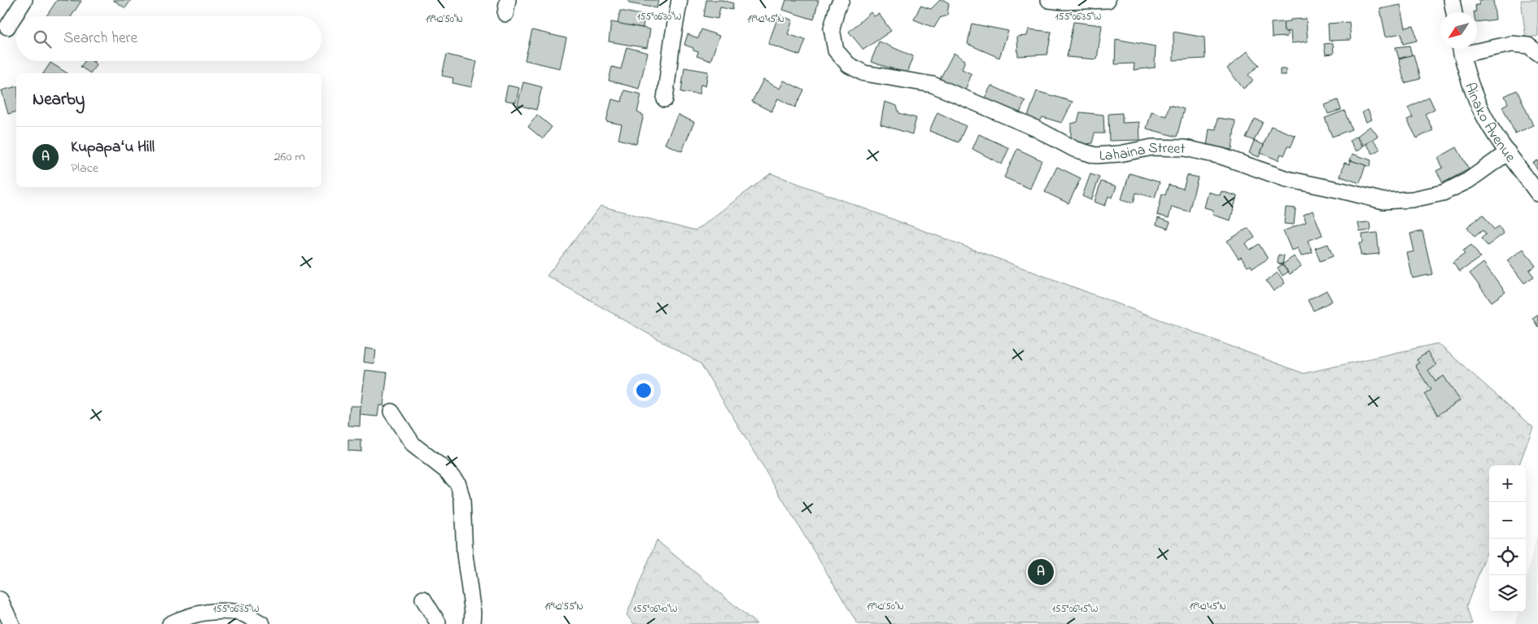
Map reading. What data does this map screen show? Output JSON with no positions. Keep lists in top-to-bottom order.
{
  "streets": {
    "street": ["Ainako Avenue", "Lahaina Street"]
  },
  "crossings": [
    ["Ainako Avenue", "Lahaina Street"]
  ],
  "north": "bottom left",
  "page": {
    "search": "Search here",
    "heading": "Nearby",
    "list": [
      {
        "mark": "A",
        "name": "Kupapaʻu Hill",
        "note": "Place",
        "value": "260 m"
      }
    ],
    "map_buttons": ["+", "−"],
    "pins": "A"
  },
  "coordinates": [
    "155°06'30\"W",
    "155°06'35\"W",
    "19°42'50\"N",
    "19°42'45\"N",
    "19°42'55\"N",
    "155°06'40\"W",
    "155°06'45\"W"
  ]
}
